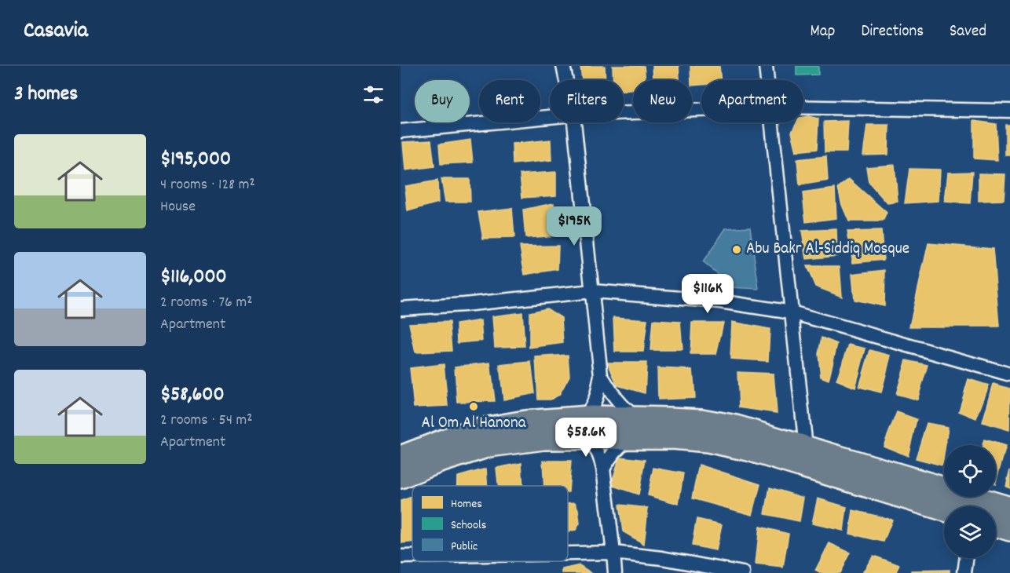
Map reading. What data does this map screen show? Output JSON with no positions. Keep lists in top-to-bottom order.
{
  "places": ["Abu Bakr Al-Siddiq Mosque", "Al Om Al Hanona"],
  "legend": ["Homes", "Schools", "Public"],
  "page": {
    "header": "Casavia",
    "nav": ["Map", "Directions", "Saved"],
    "heading": "3 homes",
    "chip": [
      "Buy",
      "Rent",
      "Filters",
      "New",
      "Apartment"
    ],
    "list": [
      {
        "name": "$195,000",
        "note": "4 rooms · 128 m² · House"
      },
      {
        "name": "$116,000",
        "note": "2 rooms · 76 m² · Apartment"
      },
      {
        "name": "$58,600",
        "note": "2 rooms · 54 m² · Apartment"
      }
    ],
    "price": ["$195K", "$116K", "$58.6K"]
  }
}
